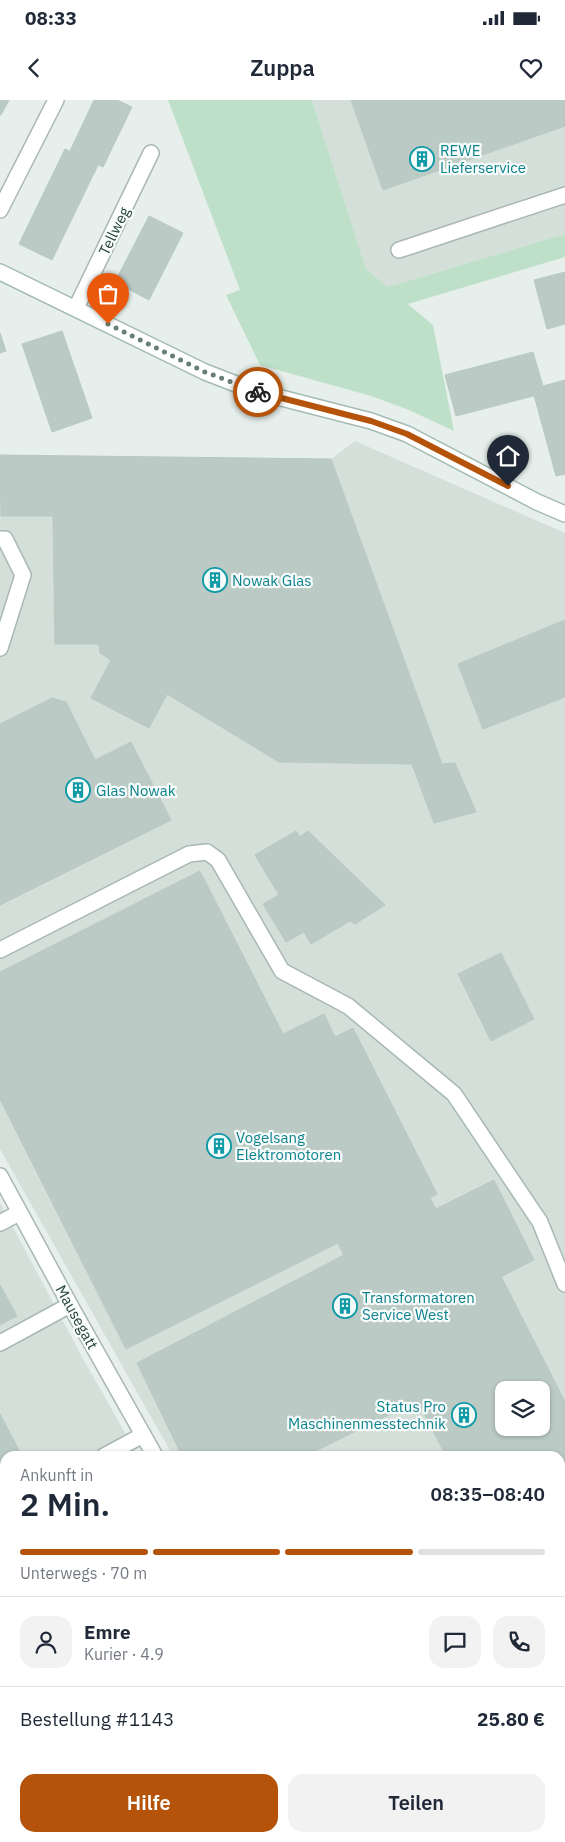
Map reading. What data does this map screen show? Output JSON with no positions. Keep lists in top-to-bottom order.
{
  "streets": {
    "street": ["Tellweg", "Mausegatt"]
  },
  "places": {
    "building": [
      "REWE Lieferservice",
      "Nowak Glas",
      "Glas Nowak",
      "Vogelsang Elektromotoren",
      "Transformatoren Service West",
      "Status Pro Maschinenmesstechnik"
    ]
  },
  "page": {
    "status": "08:33",
    "header": "Zuppa",
    "heading": ["2 Min.", "Ankunft in", "08:35–08:40"],
    "panel": [
      "Emre",
      "Kurier · 4.9",
      "Bestellung #1143",
      "25.80 €"
    ],
    "bar": "Unterwegs · 70 m",
    "buttons": ["Hilfe", "Teilen"]
  }
}
